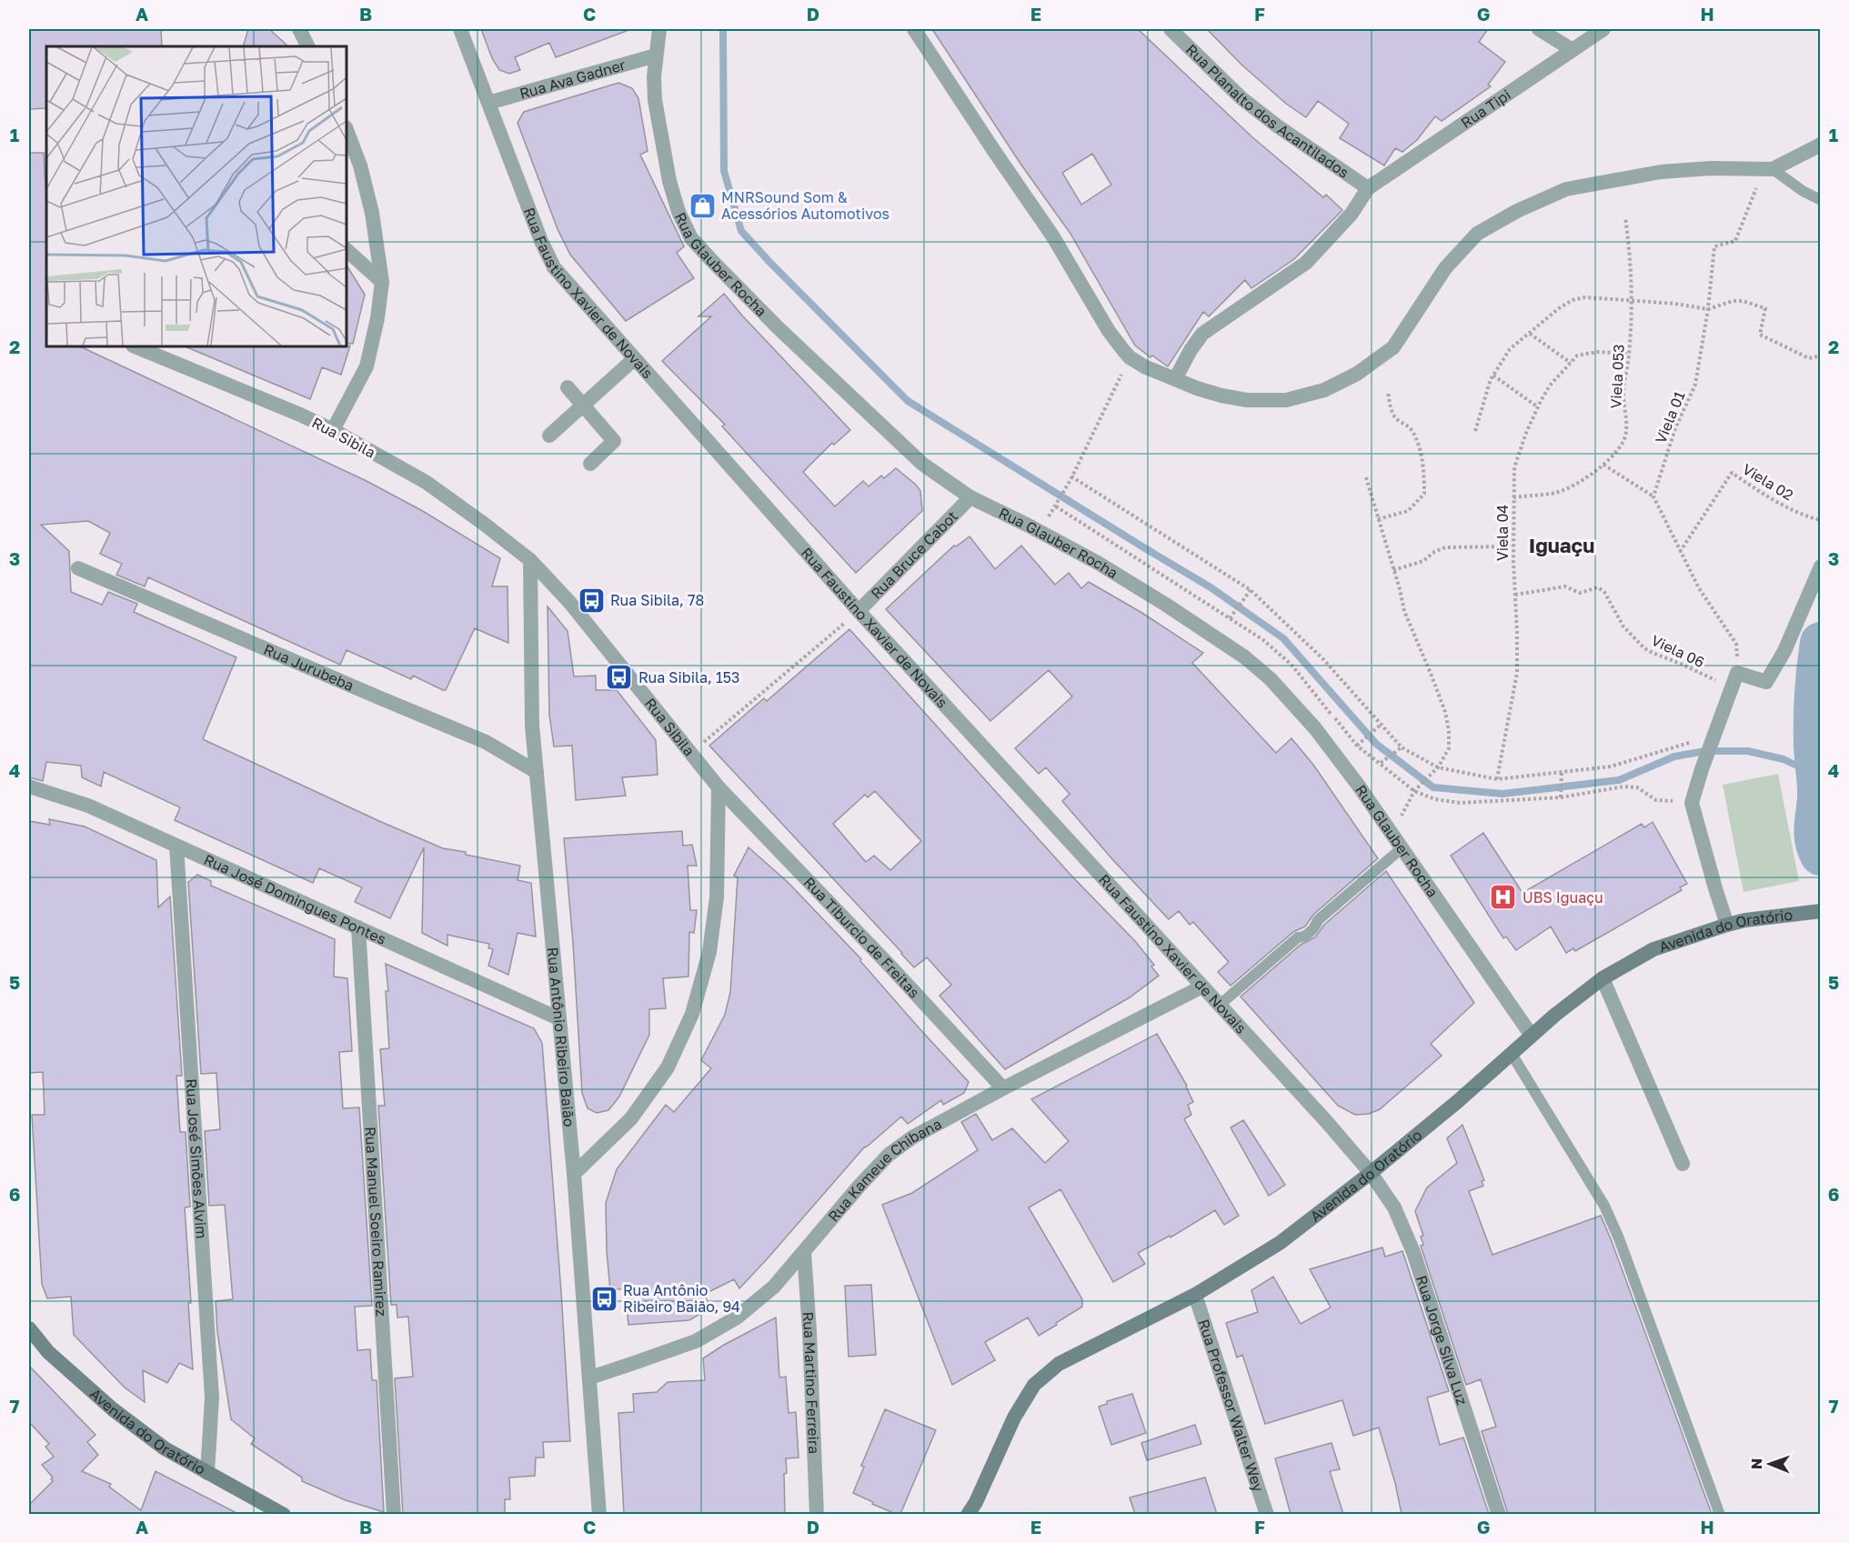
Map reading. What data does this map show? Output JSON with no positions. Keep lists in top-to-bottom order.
{
  "streets": {
    "main road": ["Avenida do Oratório"],
    "street": [
      "Rua Ava Gadner",
      "Rua Tipi",
      "Rua Planalto dos Acantilados",
      "Rua Glauber Rocha",
      "Rua Faustino Xavier de Novais",
      "Rua Sibila",
      "Rua Bruce Cabot",
      "Rua Jurubeba",
      "Rua José Domingues Pontes",
      "Rua Tiburcio de Freitas",
      "Rua Antônio Ribeiro Baião",
      "Rua José Simões Alvim",
      "Rua Kameue Chibana",
      "Rua Manuel Soeiro Ramirez",
      "Rua Jorge Silva Luz",
      "Rua Martino Ferreira",
      "Rua Professor Walter Wey"
    ],
    "path": [
      "Viela 053",
      "Viela 01",
      "Viela 02",
      "Viela 04",
      "Viela 06"
    ]
  },
  "crossings": [
    ["Rua Ava Gadner", "Rua Glauber Rocha"],
    ["Rua Ava Gadner", "Rua Faustino Xavier de Novais"],
    ["Rua Tipi", "Rua Planalto dos Acantilados"],
    ["Rua Glauber Rocha", "Rua Bruce Cabot"],
    ["Rua Glauber Rocha", "Avenida do Oratório"],
    ["Rua Faustino Xavier de Novais", "Rua Bruce Cabot"],
    ["Rua Faustino Xavier de Novais", "Avenida do Oratório"],
    ["Rua Faustino Xavier de Novais", "Rua Kameue Chibana"],
    ["Rua Faustino Xavier de Novais", "Rua Jorge Silva Luz"],
    ["Viela 053", "Viela 04"],
    ["Rua Sibila", "Rua Tiburcio de Freitas"],
    ["Rua Sibila", "Rua Antônio Ribeiro Baião"],
    ["Viela 04", "Viela 06"],
    ["Rua Jurubeba", "Rua Antônio Ribeiro Baião"],
    ["Rua José Domingues Pontes", "Rua Antônio Ribeiro Baião"],
    ["Rua José Domingues Pontes", "Rua José Simões Alvim"],
    ["Rua José Domingues Pontes", "Rua Manuel Soeiro Ramirez"],
    ["Avenida do Oratório", "Rua José Simões Alvim"],
    ["Avenida do Oratório", "Rua Jorge Silva Luz"],
    ["Avenida do Oratório", "Rua Professor Walter Wey"],
    ["Rua Tiburcio de Freitas", "Rua Kameue Chibana"],
    ["Rua Antônio Ribeiro Baião", "Rua Kameue Chibana"],
    ["Rua Kameue Chibana", "Rua Martino Ferreira"]
  ],
  "districts": ["Iguaçu"],
  "places": {
    "shop": ["MNRSound Som & Acessórios Automotivos"],
    "bus stop": ["Rua Sibila, 78", "Rua Sibila, 153", "Rua Antônio Ribeiro Baião, 94"],
    "hospital": ["UBS Iguaçu"]
  },
  "north": "left",
  "grid": {
    "columns": [
      "A",
      "B",
      "C",
      "D",
      "E",
      "F",
      "G",
      "H"
    ],
    "rows": [
      "1",
      "2",
      "3",
      "4",
      "5",
      "6",
      "7"
    ]
  }
}
